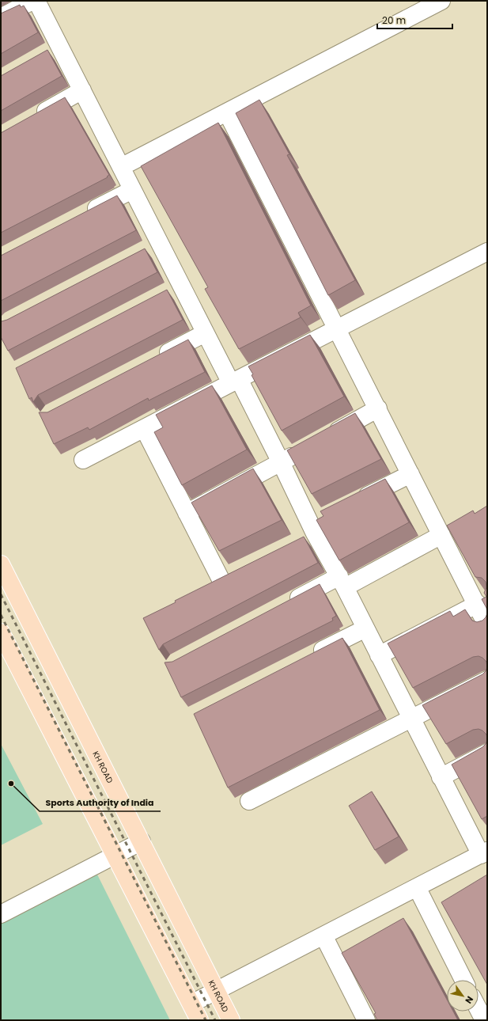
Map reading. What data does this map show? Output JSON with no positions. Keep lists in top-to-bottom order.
{
  "streets": {
    "main road": ["KH ROAD"]
  },
  "places": ["Sports Authority of India"],
  "scale_bar": "20 m",
  "north": "bottom right"
}
